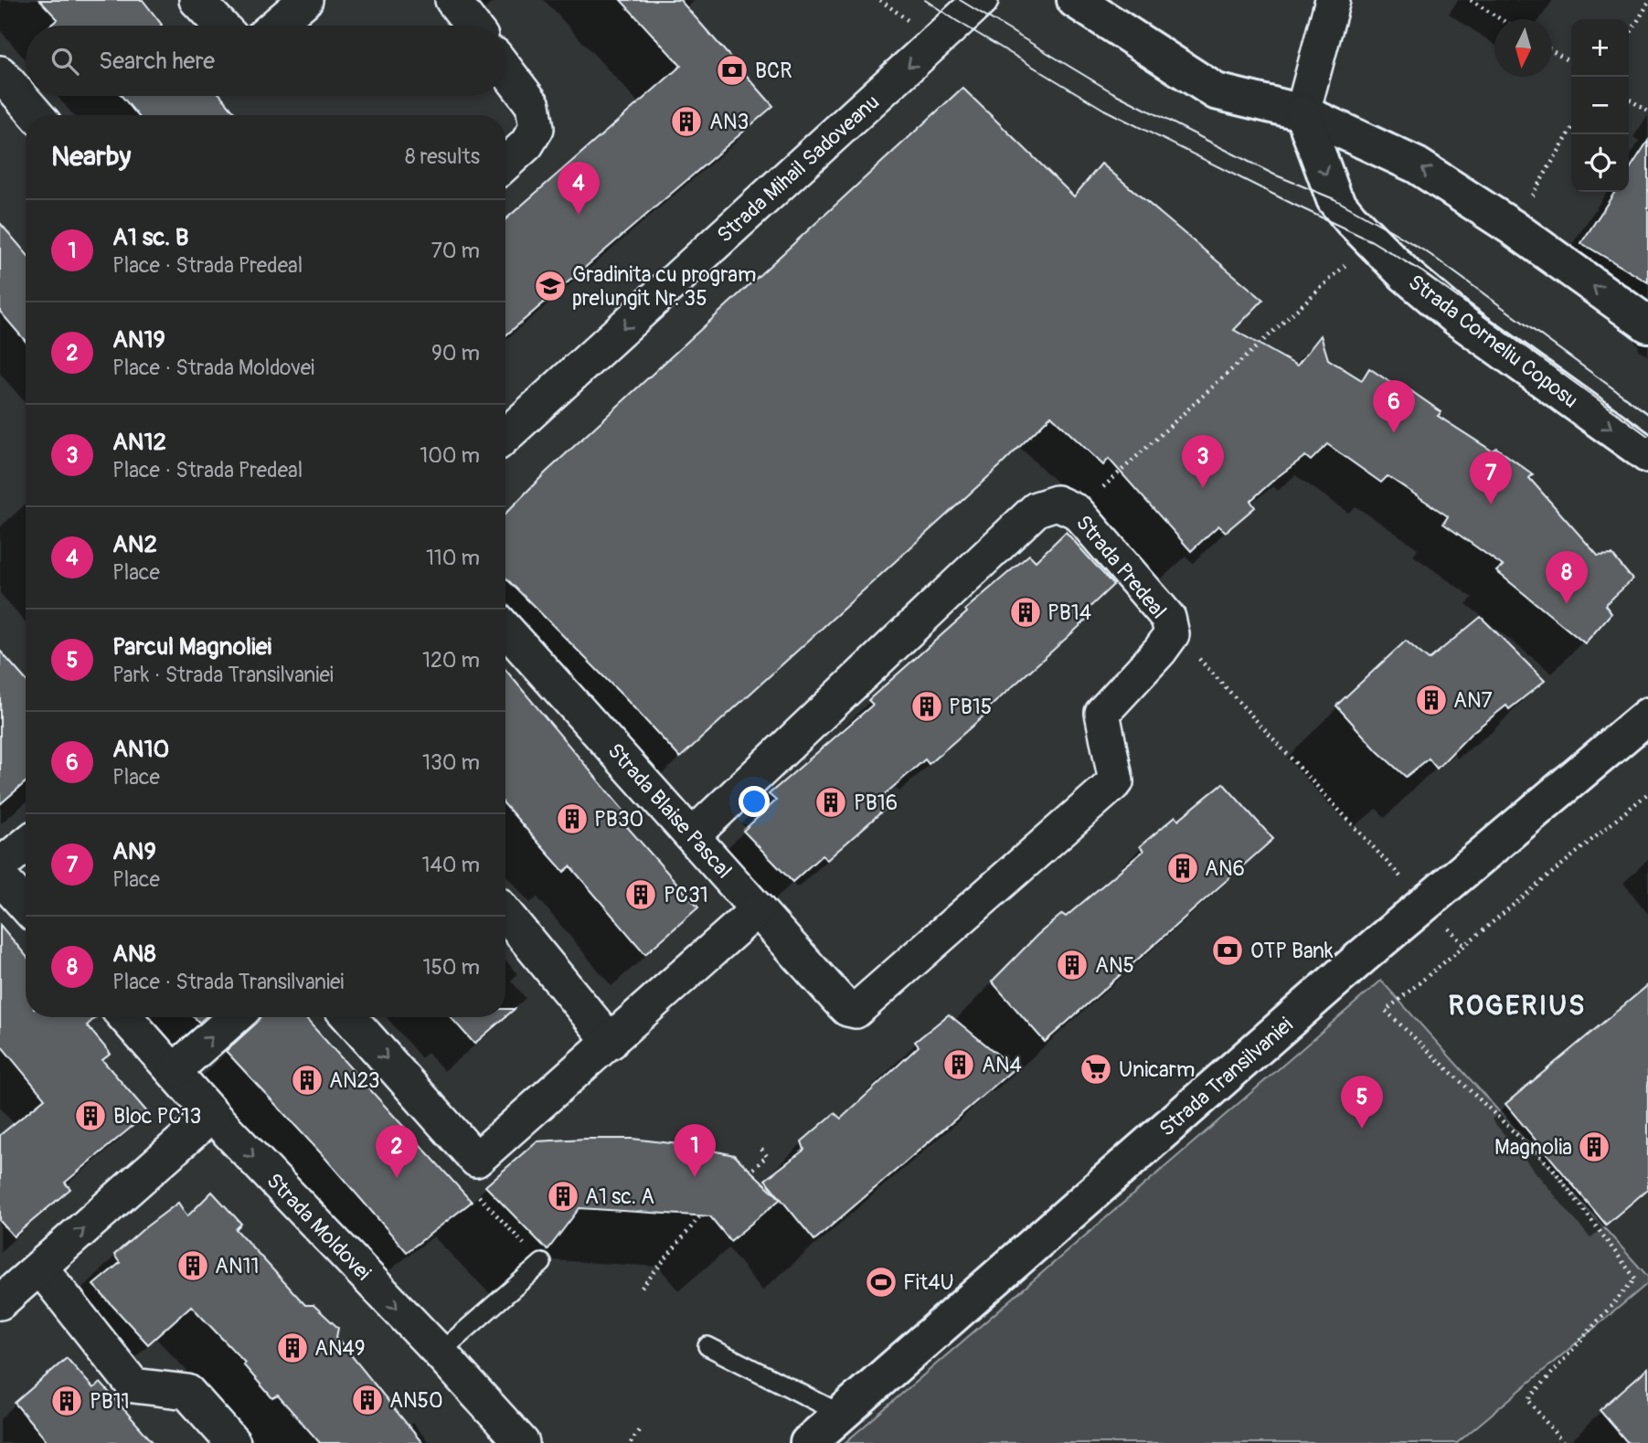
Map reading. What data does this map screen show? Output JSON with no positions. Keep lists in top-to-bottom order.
{
  "streets": {
    "main road": ["Strada Corneliu Coposu", "Strada Transilvaniei"],
    "street": [
      "Strada Mihail Sadoveanu",
      "Strada Predeal",
      "Strada Blaise Pascal",
      "Strada Moldovei"
    ]
  },
  "crossings": [
    ["Strada Predeal", "Strada Blaise Pascal"]
  ],
  "one_way": ["Strada Mihail Sadoveanu"],
  "districts": ["ROGERIUS"],
  "places": {
    "bank": ["BCR", "OTP Bank"],
    "building": [
      "AN3",
      "PB14",
      "AN7",
      "PB15",
      "PB16",
      "PB30",
      "AN6",
      "PC31",
      "AN5",
      "AN4",
      "AN23",
      "Bloc PC13",
      "Magnolia",
      "A1 sc. A",
      "AN11",
      "AN49",
      "AN50",
      "PB11"
    ],
    "school or university": ["Gradinita cu program prelungit Nr. 35"],
    "supermarket": ["Unicarm"],
    "sports": ["Fit4U"]
  },
  "north": "bottom",
  "page": {
    "map_buttons": ["+", "−"],
    "search": "Search here",
    "heading": ["Nearby", "8 results"],
    "pins": [
      "4",
      "6",
      "3",
      "7",
      "8",
      "5",
      "1",
      "2"
    ],
    "list": [
      {
        "mark": "1",
        "name": "A1 sc. B",
        "note": "Place · Strada Predeal",
        "value": "70 m"
      },
      {
        "mark": "2",
        "name": "AN19",
        "note": "Place · Strada Moldovei",
        "value": "90 m"
      },
      {
        "mark": "3",
        "name": "AN12",
        "note": "Place · Strada Predeal",
        "value": "100 m"
      },
      {
        "mark": "4",
        "name": "AN2",
        "note": "Place",
        "value": "110 m"
      },
      {
        "mark": "5",
        "name": "Parcul Magnoliei",
        "note": "Park · Strada Transilvaniei",
        "value": "120 m"
      },
      {
        "mark": "6",
        "name": "AN10",
        "note": "Place",
        "value": "130 m"
      },
      {
        "mark": "7",
        "name": "AN9",
        "note": "Place",
        "value": "140 m"
      },
      {
        "mark": "8",
        "name": "AN8",
        "note": "Place · Strada Transilvaniei",
        "value": "150 m"
      }
    ]
  }
}
